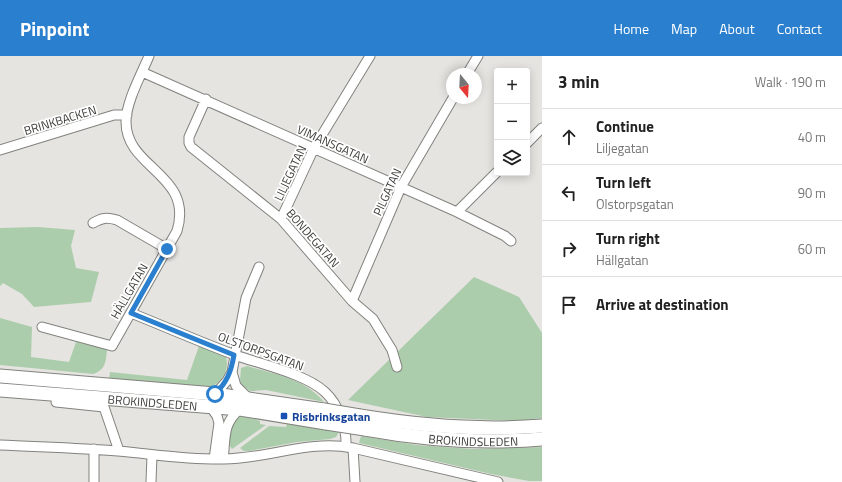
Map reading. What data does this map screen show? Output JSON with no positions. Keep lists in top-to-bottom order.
{
  "streets": {
    "main road": ["BROKINDSLEDEN"],
    "street": [
      "BRINKBACKEN",
      "VIMANSGATAN",
      "LILJEGATAN",
      "PILGATAN",
      "BONDEGATAN",
      "HÄLLGATAN",
      "OLSTORPSGATAN"
    ]
  },
  "crossings": [
    ["BRINKBACKEN", "HÄLLGATAN"],
    ["VIMANSGATAN", "LILJEGATAN"],
    ["VIMANSGATAN", "PILGATAN"],
    ["VIMANSGATAN", "BONDEGATAN"],
    ["VIMANSGATAN", "HÄLLGATAN"],
    ["LILJEGATAN", "BONDEGATAN"],
    ["PILGATAN", "BONDEGATAN"],
    ["HÄLLGATAN", "OLSTORPSGATAN"]
  ],
  "places": {
    "transit": ["Risbrinksgatan"]
  },
  "north": "bottom",
  "page": {
    "header": "Pinpoint",
    "nav": [
      "Home",
      "Map",
      "About",
      "Contact"
    ],
    "heading": ["3 min", "Walk · 190 m"],
    "map_buttons": ["+", "−"],
    "list": [
      ["Continue", "Liljegatan", "40 m"],
      ["Turn left", "Olstorpsgatan", "90 m"],
      ["Turn right", "Hällgatan", "60 m"],
      "Arrive at destination"
    ]
  }
}
